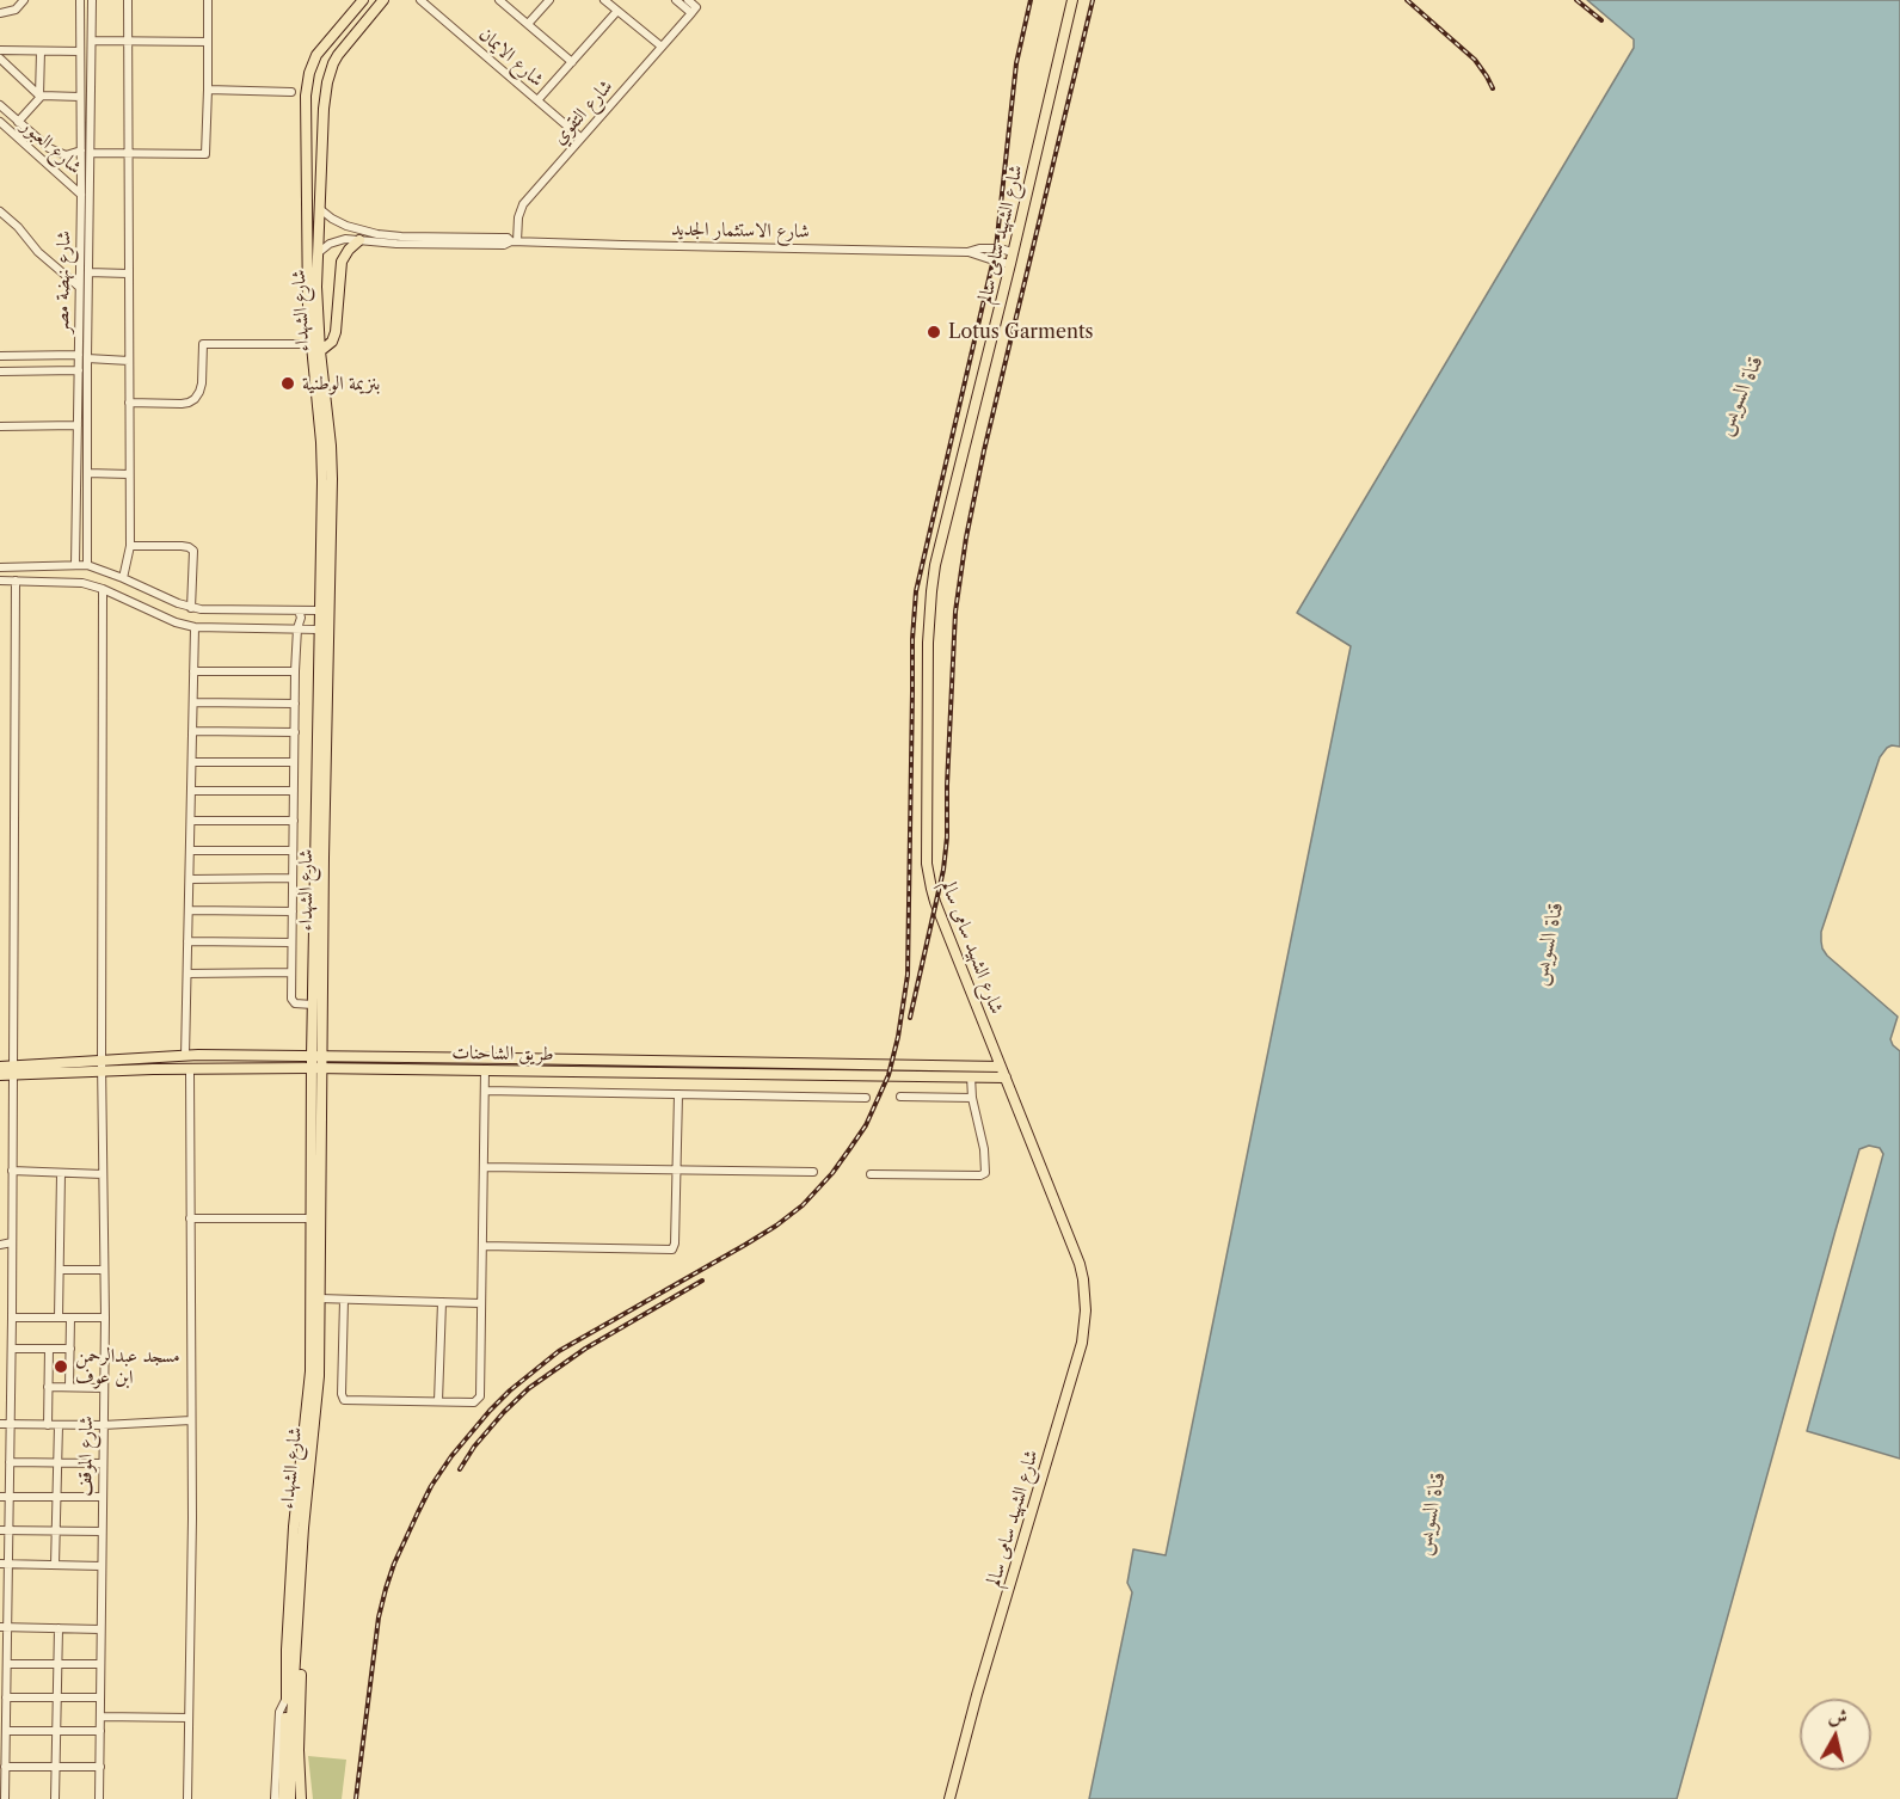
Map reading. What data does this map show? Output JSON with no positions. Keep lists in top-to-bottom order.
{
  "streets": {
    "highway": ["شارع الشهداء"],
    "main road": ["شارع الشهيد سامى سالم", "طريق الشاحنات"],
    "street": [
      "شارع الايمان",
      "شارع التقوي",
      "شارع العبور",
      "شارع الاستثمار الجديد",
      "شارع نهضة مصر",
      "شارع الموقف"
    ]
  },
  "crossings": [
    ["شارع الايمان", "شارع التقوي"],
    ["شارع التقوي", "شارع الاستثمار الجديد"],
    ["شارع العبور", "شارع نهضة مصر"],
    ["شارع الاستثمار الجديد", "شارع الشهيد سامى سالم"],
    ["شارع الاستثمار الجديد", "شارع الشهداء"],
    ["شارع الشهيد سامى سالم", "طريق الشاحنات"],
    ["شارع الشهداء", "طريق الشاحنات"],
    ["طريق الشاحنات", "شارع الموقف"]
  ],
  "water": ["قناة السويس"],
  "places": ["Lotus Garments", "بنزيمة الوطنية", "مسجد عبدالرحمن ابن عوف"],
  "north": "top"
}
